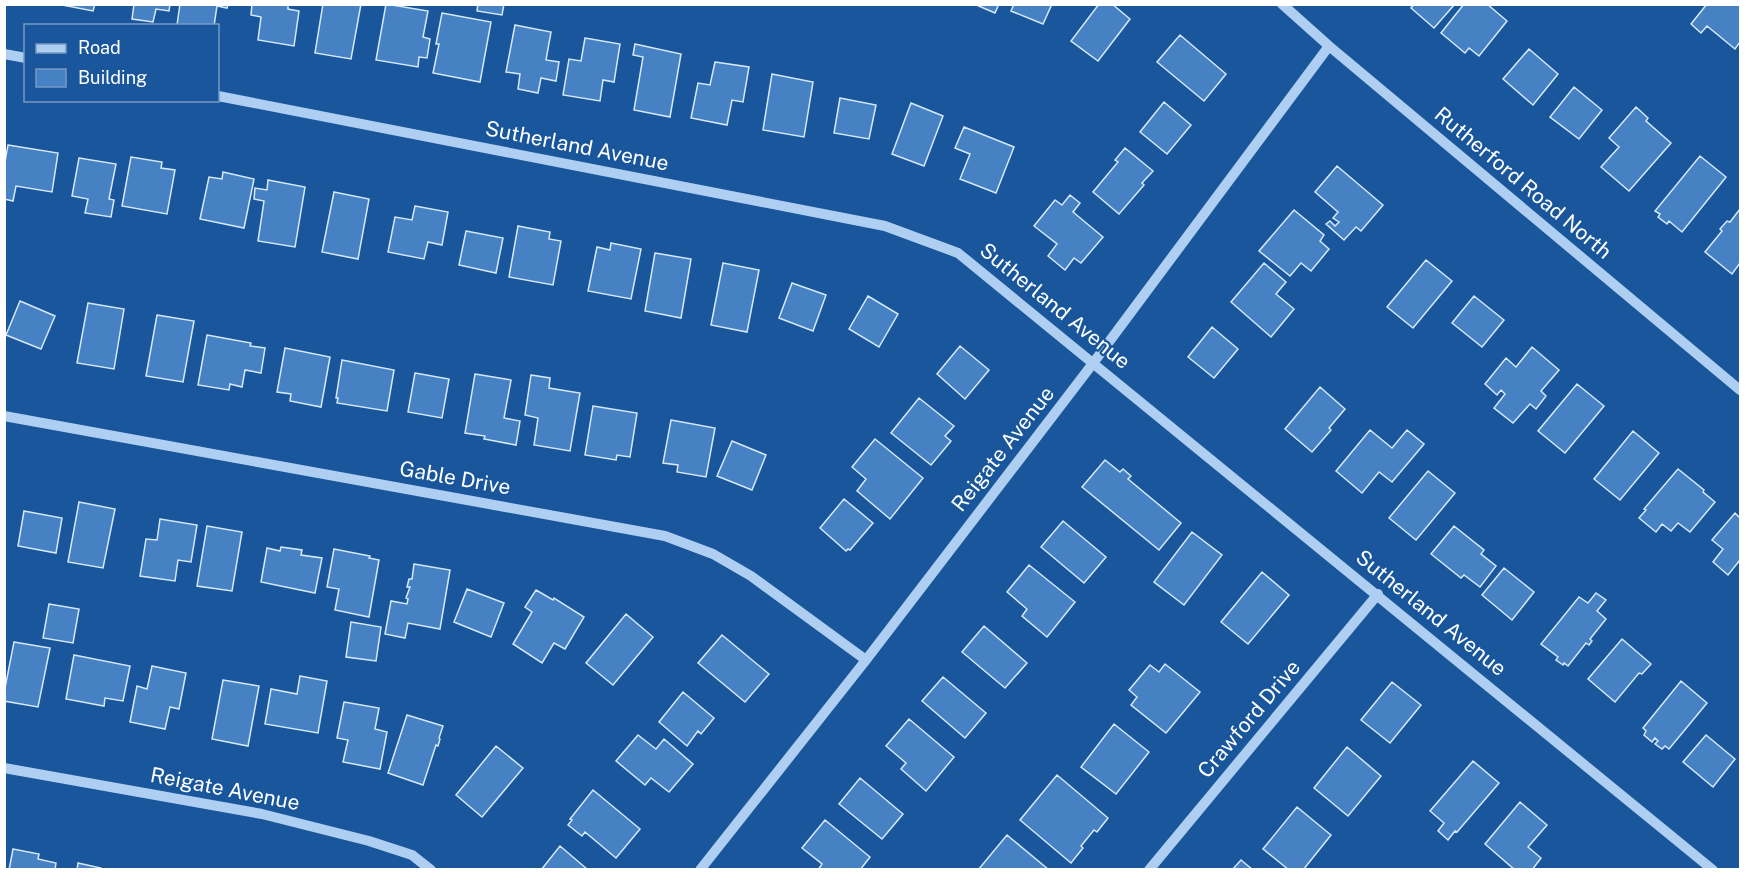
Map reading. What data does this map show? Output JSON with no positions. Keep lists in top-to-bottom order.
{
  "streets": {
    "street": [
      "Sutherland Avenue",
      "Rutherford Road North",
      "Reigate Avenue",
      "Gable Drive",
      "Crawford Drive"
    ]
  },
  "crossings": [
    ["Sutherland Avenue", "Reigate Avenue"],
    ["Sutherland Avenue", "Crawford Drive"],
    ["Rutherford Road North", "Reigate Avenue"],
    ["Reigate Avenue", "Gable Drive"]
  ],
  "legend": ["Road", "Building"]
}
